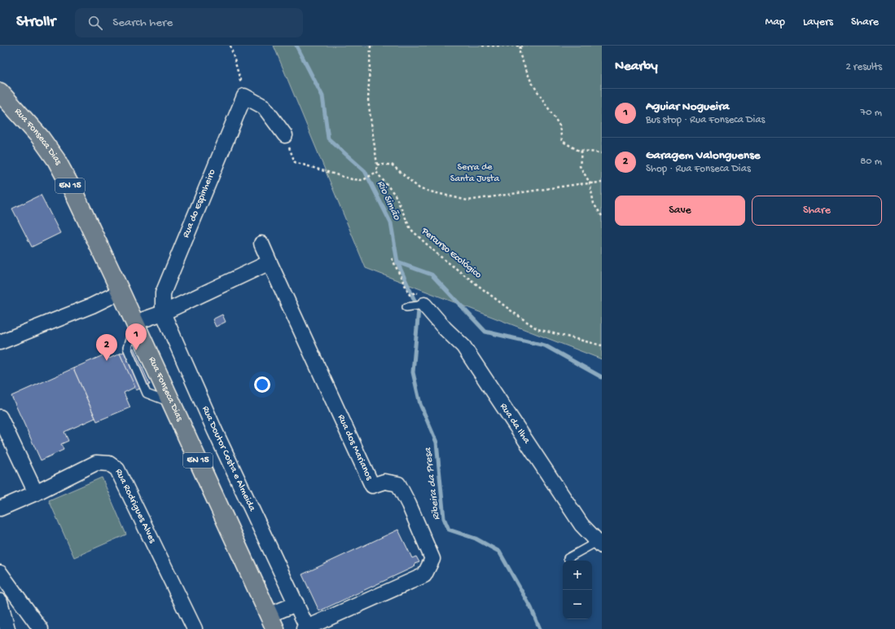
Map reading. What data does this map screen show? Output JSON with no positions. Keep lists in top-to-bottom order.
{
  "streets": {
    "main road": ["Rua Fonseca Dias", "EN 15"],
    "street": [
      "Rua do Espinheiro",
      "Rua da Ilha",
      "Rua dos Marianos",
      "Rua Doutor Costa e Almeida",
      "Rua Rodrigues Alves"
    ],
    "path": ["Percurso Ecológico"]
  },
  "crossings": [
    ["Rua do Espinheiro", "Rua Doutor Costa e Almeida"],
    ["Rua dos Marianos", "Rua Doutor Costa e Almeida"]
  ],
  "water": ["Rio Simão", "Ribeira da Presa"],
  "parks": ["Serra de Santa Justa"],
  "page": {
    "header": "Strollr",
    "search": "Search here",
    "nav": ["Map", "Layers", "Share"],
    "heading": ["Nearby", "2 results"],
    "list": [
      {
        "mark": "1",
        "name": "Aguiar Nogueira",
        "note": "Bus stop · Rua Fonseca Dias",
        "value": "70 m"
      },
      {
        "mark": "2",
        "name": "Garagem Valonguense",
        "note": "Shop · Rua Fonseca Dias",
        "value": "80 m"
      }
    ],
    "buttons": ["Save", "Share"],
    "pins": ["1", "2"],
    "map_buttons": ["+", "−"]
  }
}
